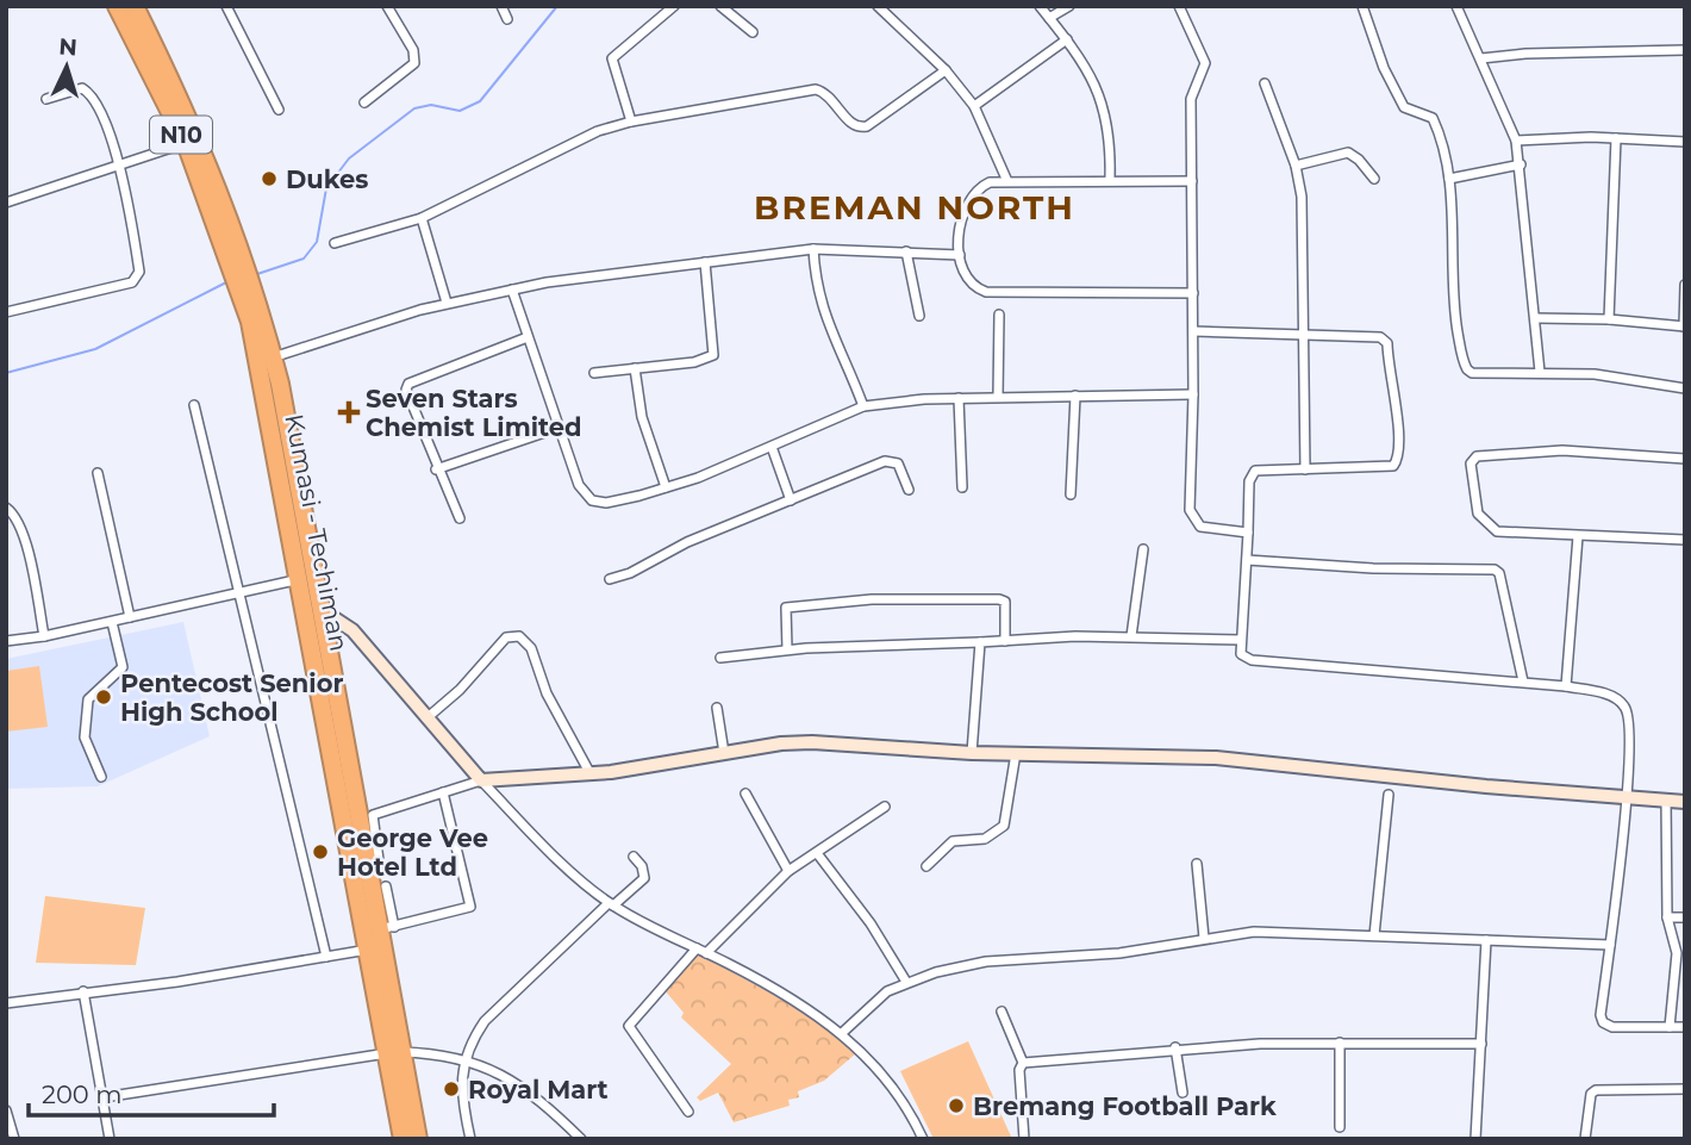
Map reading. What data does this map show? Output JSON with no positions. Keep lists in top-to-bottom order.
{
  "streets": {
    "highway": ["N10", "Kumasi - Techiman"]
  },
  "crossings": [
    ["N10", "Kumasi - Techiman"]
  ],
  "districts": ["BREMAN NORTH"],
  "places": {
    "other": [
      "Dukes",
      "Pentecost Senior High School",
      "George Vee Hotel Ltd",
      "Royal Mart",
      "Bremang Football Park"
    ],
    "health": ["Seven Stars Chemist Limited"]
  },
  "scale_bar": "200 m",
  "north": "top"
}
